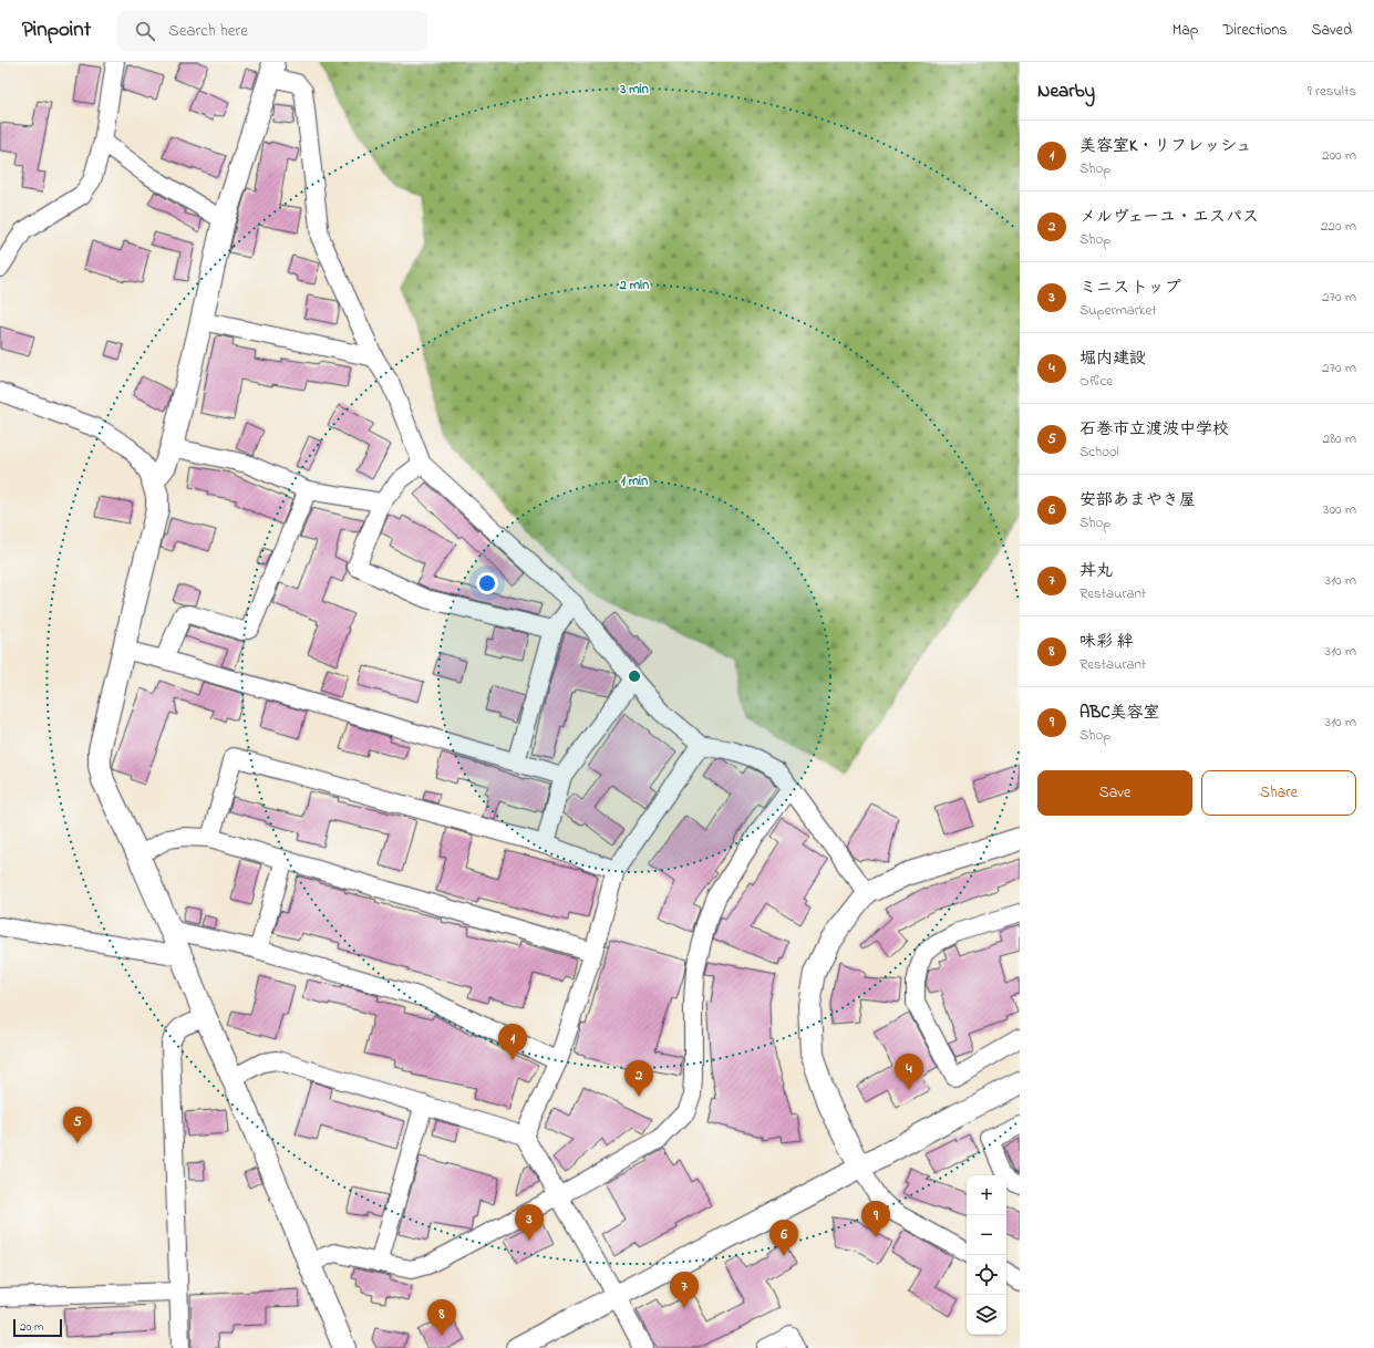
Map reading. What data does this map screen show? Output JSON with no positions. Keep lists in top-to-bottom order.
{
  "scale_bar": "20 m",
  "page": {
    "header": "Pinpoint",
    "search": "Search here",
    "nav": ["Map", "Directions", "Saved"],
    "heading": ["Nearby", "9 results"],
    "list": [
      {
        "mark": "1",
        "name": "美容室K・リフレッシュ",
        "note": "Shop",
        "value": "200 m"
      },
      {
        "mark": "2",
        "name": "メルヴェーユ・エスパス",
        "note": "Shop",
        "value": "220 m"
      },
      {
        "mark": "3",
        "name": "ミニストップ",
        "note": "Supermarket",
        "value": "270 m"
      },
      {
        "mark": "4",
        "name": "堀内建設",
        "note": "Office",
        "value": "270 m"
      },
      {
        "mark": "5",
        "name": "石巻市立渡波中学校",
        "note": "School",
        "value": "280 m"
      },
      {
        "mark": "6",
        "name": "安部あまやき屋",
        "note": "Shop",
        "value": "300 m"
      },
      {
        "mark": "7",
        "name": "丼丸",
        "note": "Restaurant",
        "value": "310 m"
      },
      {
        "mark": "8",
        "name": "味彩 絆",
        "note": "Restaurant",
        "value": "310 m"
      },
      {
        "mark": "9",
        "name": "ABC美容室",
        "note": "Shop",
        "value": "310 m"
      }
    ],
    "buttons": ["Save", "Share"],
    "pins": [
      "1",
      "4",
      "2",
      "5",
      "9",
      "3",
      "6",
      "7",
      "8"
    ],
    "map_buttons": ["+", "−"],
    "scale": "20 m"
  },
  "rings": ["3 min", "2 min", "1 min"]
}
